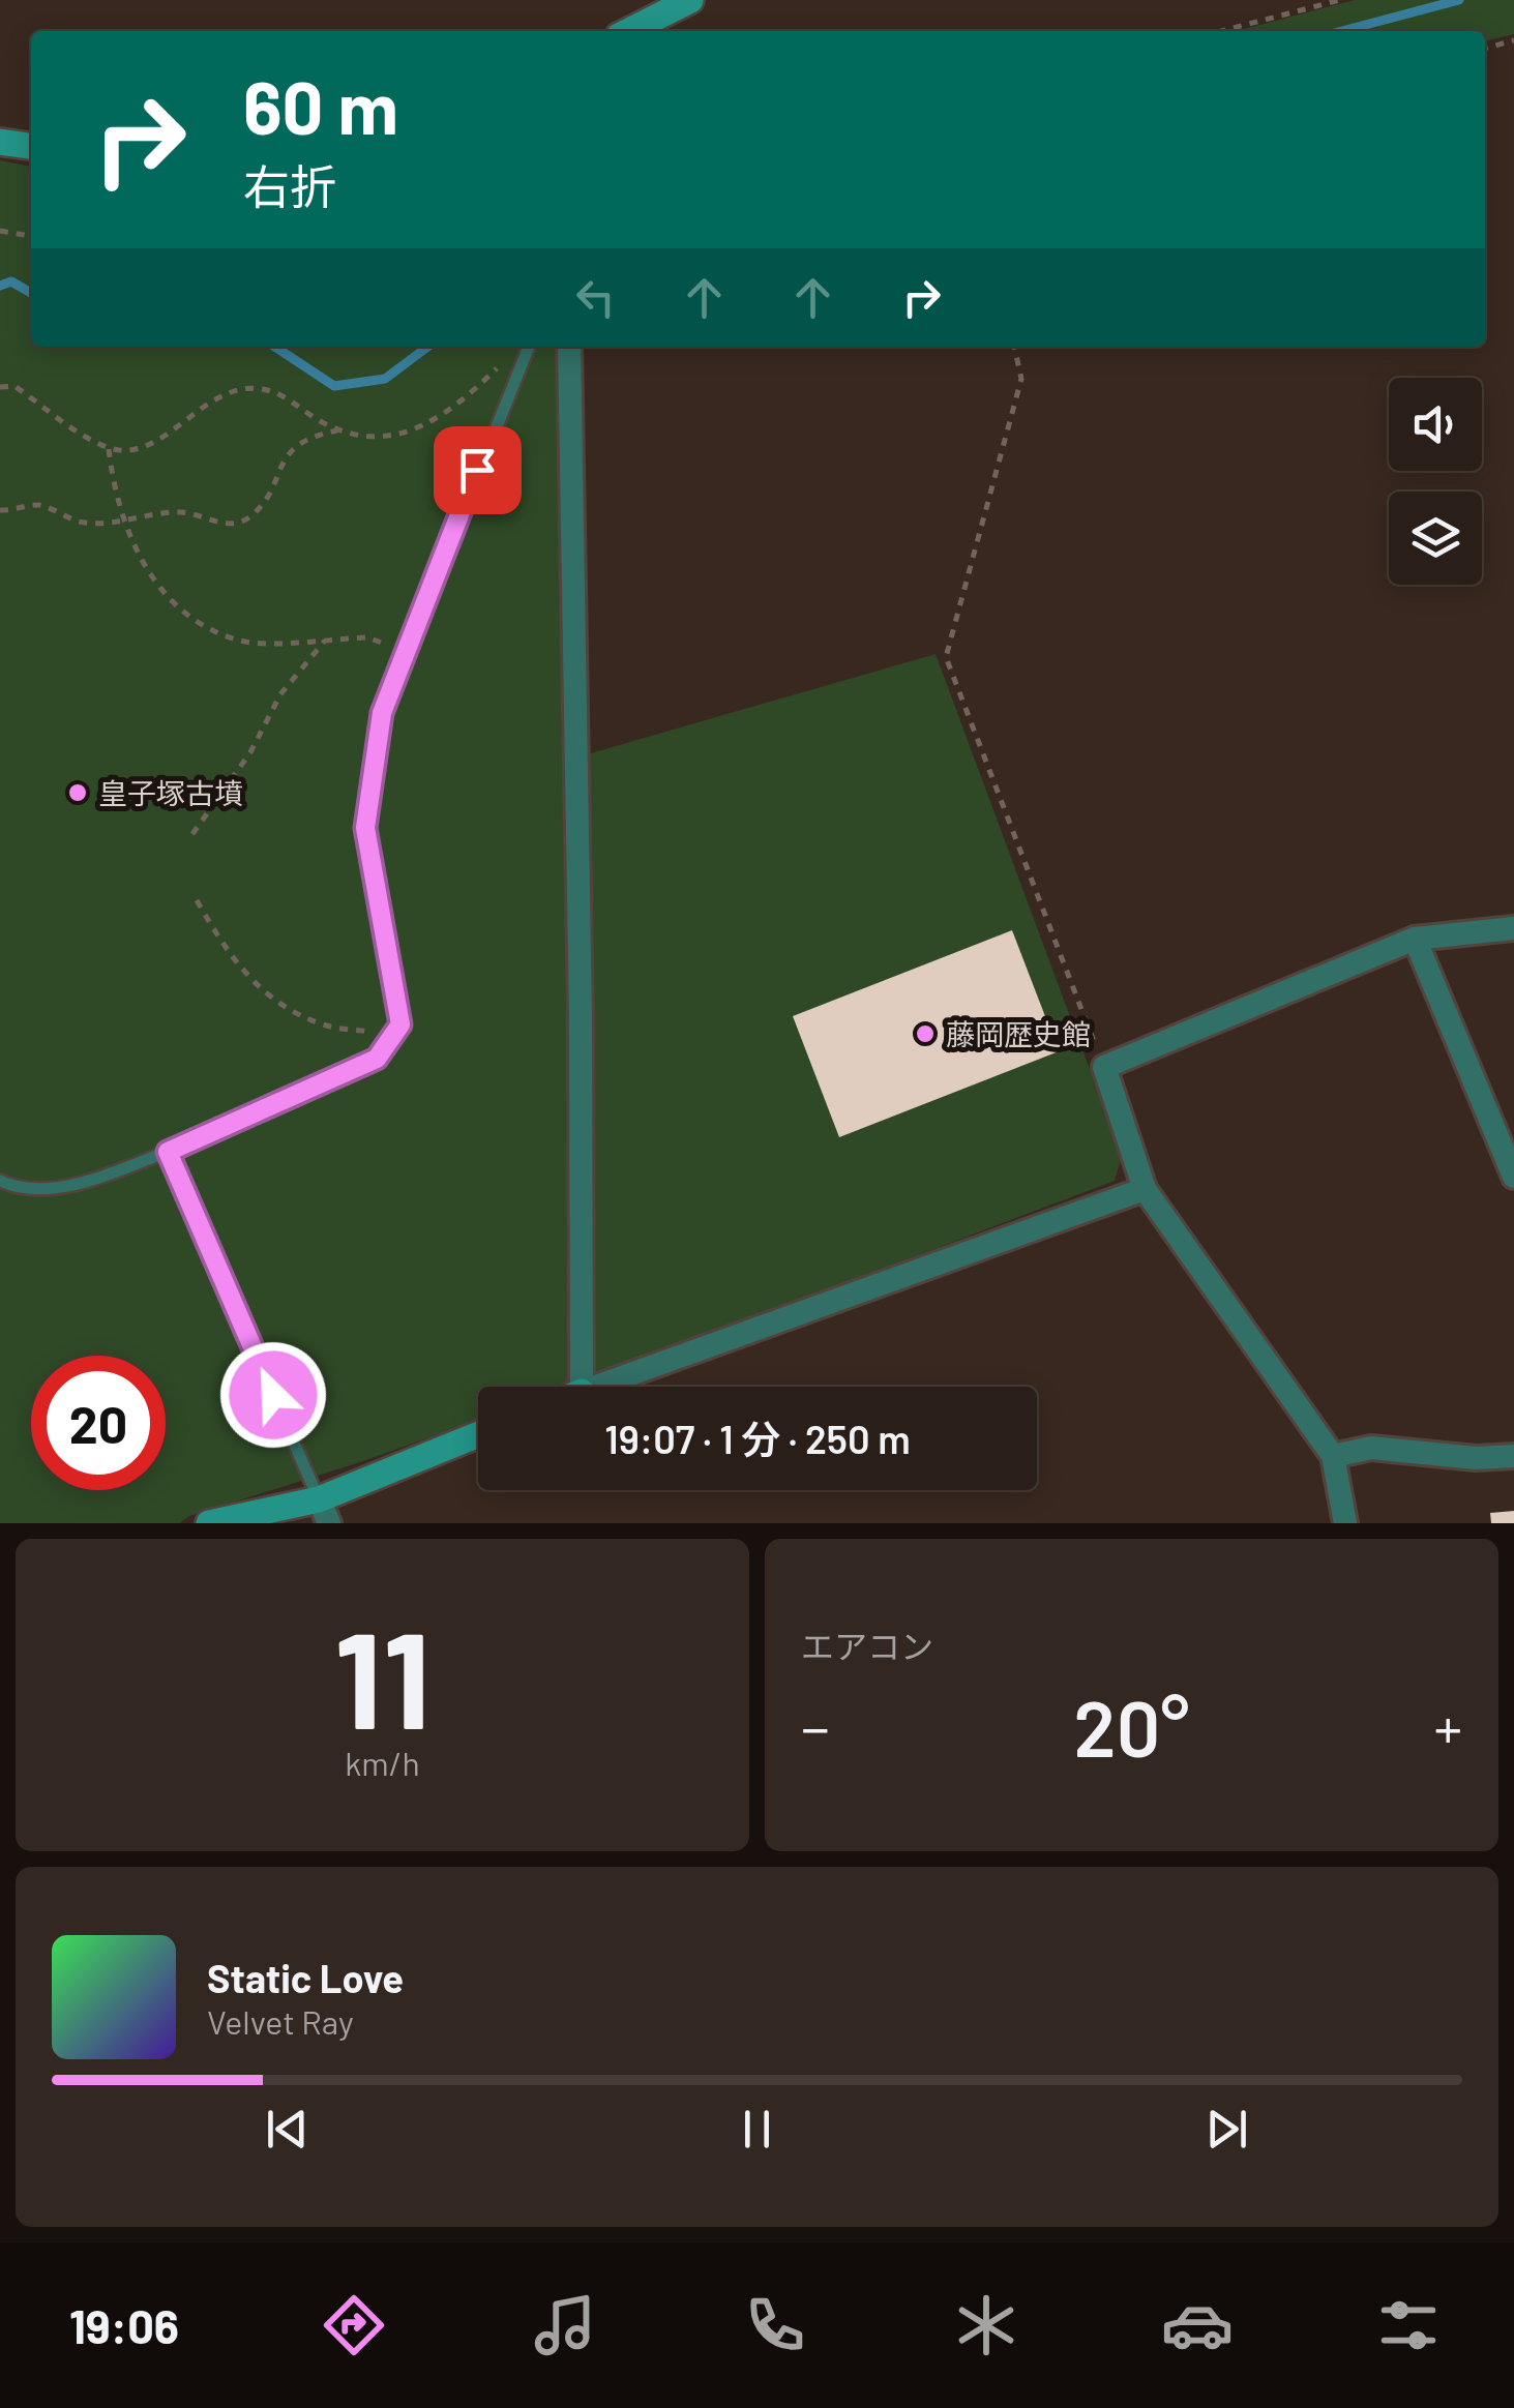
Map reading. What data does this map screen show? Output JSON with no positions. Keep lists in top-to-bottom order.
{
  "places": ["皇子塚古墳", "藤岡歴史館"],
  "page": {
    "turn": ["60 m", "右折"],
    "limit": "20",
    "trip": "19:07 · 1 分 · 250 m",
    "tile": [
      ["11", "km/h"],
      "エアコン"
    ],
    "heat": ["−", "20°", "+"],
    "song": ["Static Love", "Velvet Ray"],
    "tabs": "19:06"
  }
}
